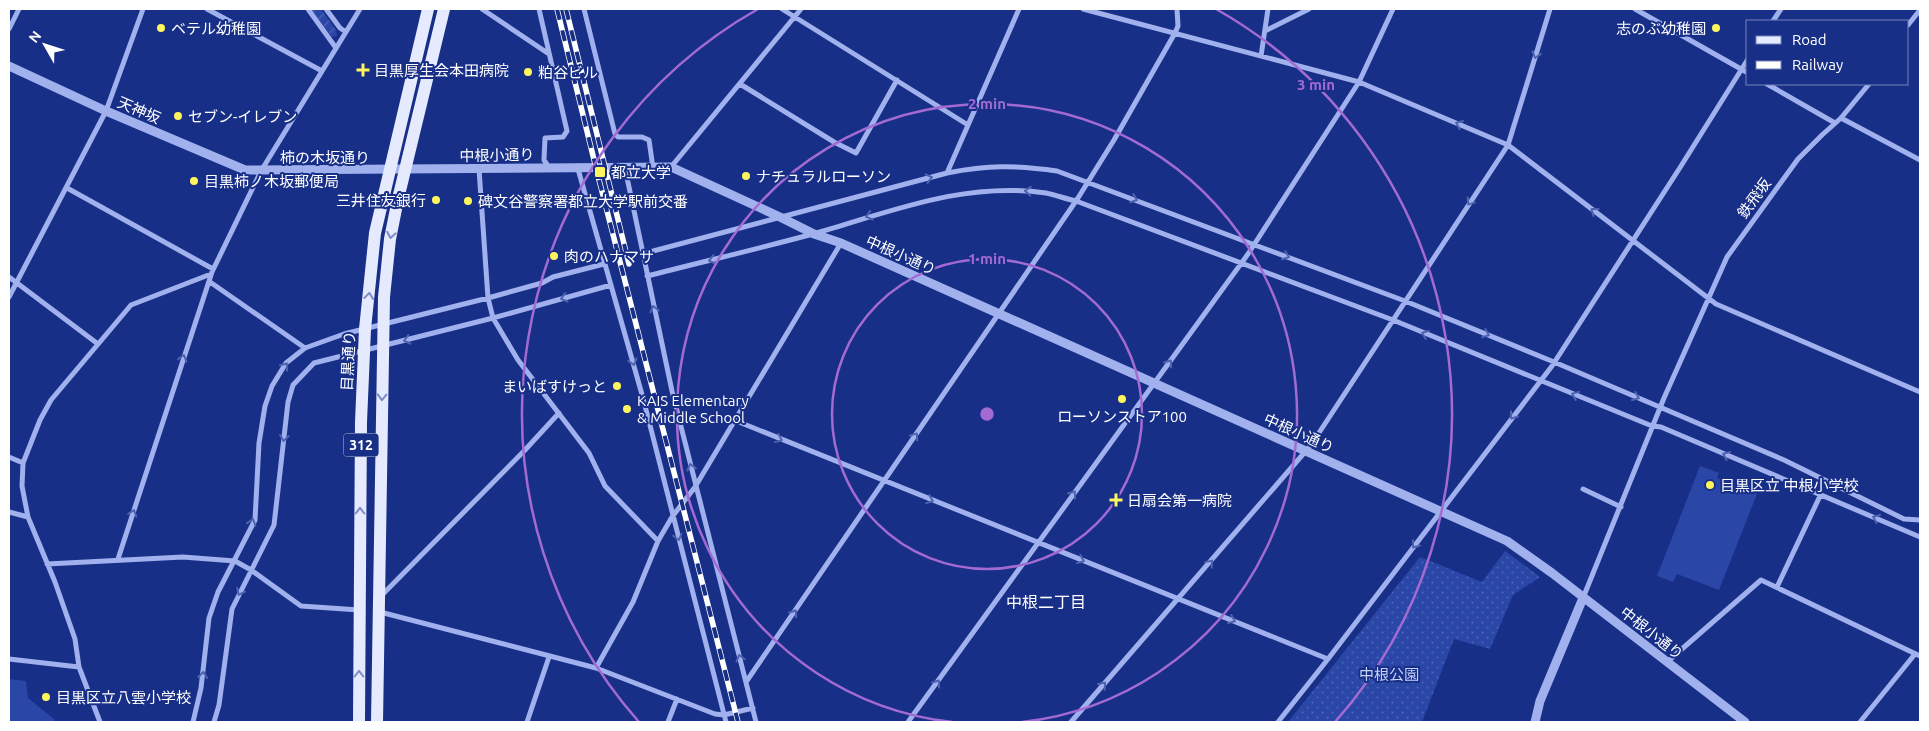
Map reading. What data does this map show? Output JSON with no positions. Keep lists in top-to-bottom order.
{
  "streets": {
    "main road": ["目黒通り", "312"],
    "street": [
      "天神坂",
      "中根小通り",
      "柿の木坂通り",
      "鉄飛坂"
    ]
  },
  "crossings": [
    ["天神坂", "柿の木坂通り"],
    ["中根小通り", "柿の木坂通り"],
    ["中根小通り", "鉄飛坂"],
    ["中根小通り", "目黒通り"],
    ["中根小通り", "312"],
    ["柿の木坂通り", "目黒通り"]
  ],
  "districts": ["中根二丁目"],
  "parks": ["中根公園"],
  "places": {
    "other": [
      "ベテル幼稚園",
      "志のぶ幼稚園",
      "粕谷ビル",
      "セブン-イレブン",
      "ナチュラルローソン",
      "目黒柿ノ木坂郵便局",
      "三井住友銀行",
      "碑文谷警察署都立大学駅前交番",
      "肉のハナマサ",
      "まいばすけっと",
      "ローソンストア100",
      "KAIS Elementary & Middle School",
      "目黒区立 中根小学校",
      "目黒区立八雲小学校"
    ],
    "health": ["目黒厚生会本田病院", "日扇会第一病院"],
    "transit": ["都立大学"]
  },
  "legend": ["Road", "Railway"],
  "north": "top left",
  "rings": ["3 min", "2 min", "1 min"]
}
